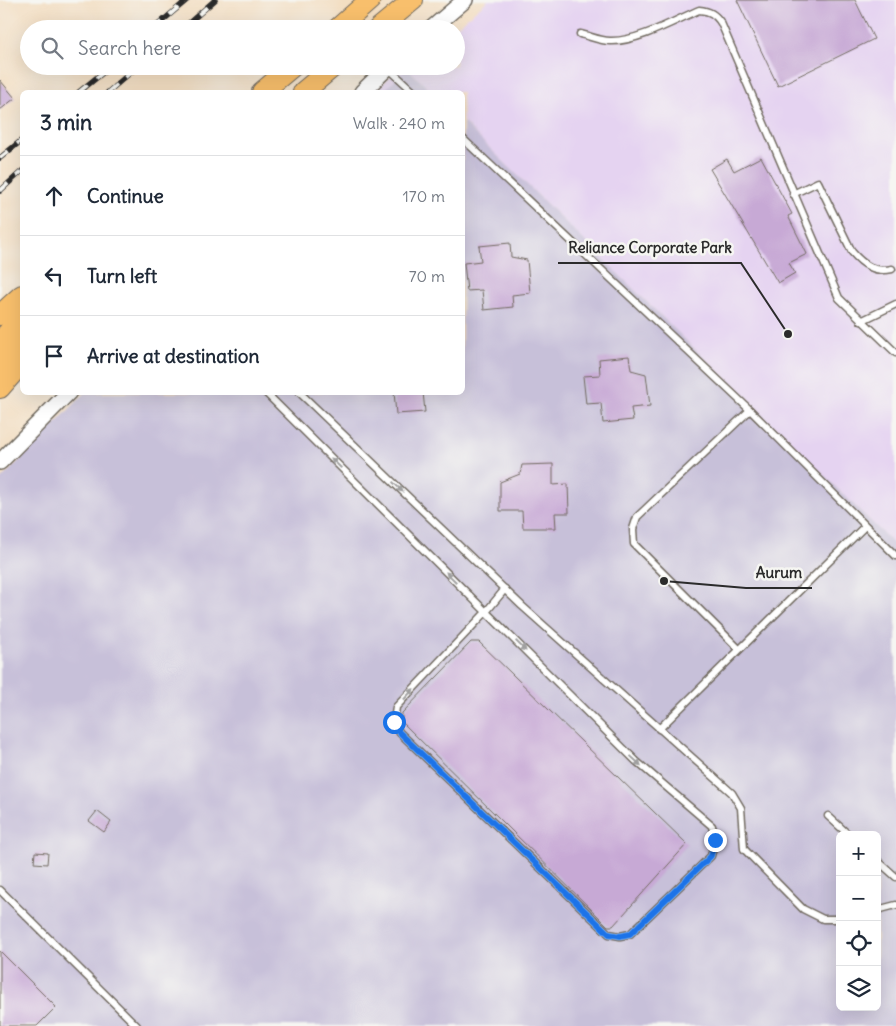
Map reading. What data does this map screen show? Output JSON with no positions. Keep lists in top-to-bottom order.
{
  "places": ["Reliance Corporate Park", "Aurum"],
  "page": {
    "search": "Search here",
    "heading": ["3 min", "Walk · 240 m"],
    "list": [
      ["Continue", "170 m"],
      ["Turn left", "70 m"],
      "Arrive at destination"
    ],
    "map_buttons": ["+", "−"]
  }
}
